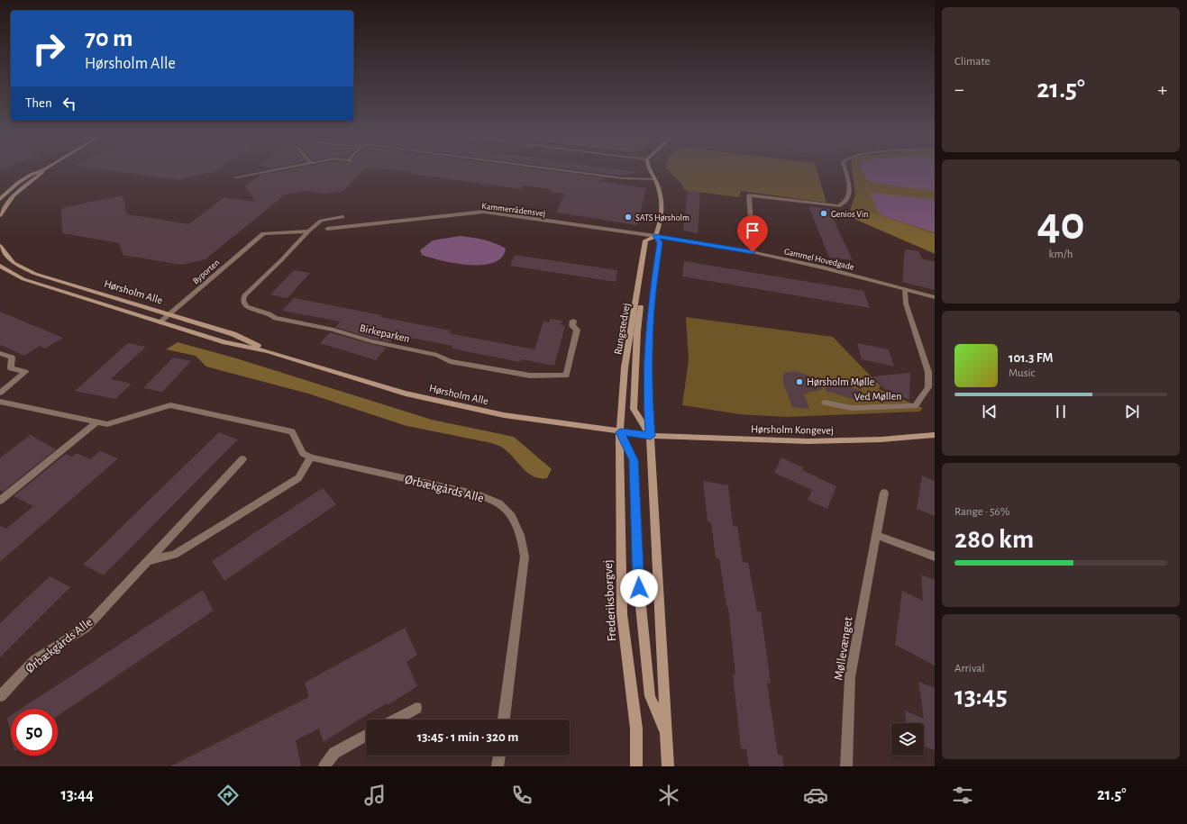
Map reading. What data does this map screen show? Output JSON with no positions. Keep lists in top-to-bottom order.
{
  "streets": {
    "main road": [
      "Hørsholm Alle",
      "Rungstedvej",
      "Hørsholm Kongevej",
      "Frederiksborgvej"
    ],
    "street": [
      "Kammerrådensvej",
      "Gammel Hovedgade",
      "Byporten",
      "Birkeparken",
      "Ved Møllen",
      "Ørbækgårds Alle",
      "Møllevænget"
    ]
  },
  "crossings": [
    ["Kammerrådensvej", "Gammel Hovedgade"],
    ["Kammerrådensvej", "Rungstedvej"],
    ["Gammel Hovedgade", "Rungstedvej"],
    ["Gammel Hovedgade", "Ved Møllen"],
    ["Byporten", "Hørsholm Alle"],
    ["Byporten", "Birkeparken"],
    ["Hørsholm Alle", "Rungstedvej"],
    ["Hørsholm Alle", "Hørsholm Kongevej"],
    ["Hørsholm Alle", "Frederiksborgvej"],
    ["Rungstedvej", "Hørsholm Kongevej"],
    ["Rungstedvej", "Frederiksborgvej"]
  ],
  "places": ["Genios Vin", "SATS Hørsholm", "Hørsholm Mølle"],
  "page": {
    "tile": [
      "Climate",
      ["40", "km/h"],
      ["Range · 56%", "280 km"],
      ["Arrival", "13:45"]
    ],
    "turn": ["70 m", "Hørsholm Alle"],
    "heat": ["−", "21.5°", "+"],
    "then": "Then",
    "song": ["101.3 FM", "Music"],
    "limit": "50",
    "trip": "13:45 · 1 min · 320 m",
    "tabs": ["13:44", "21.5°"]
  }
}
